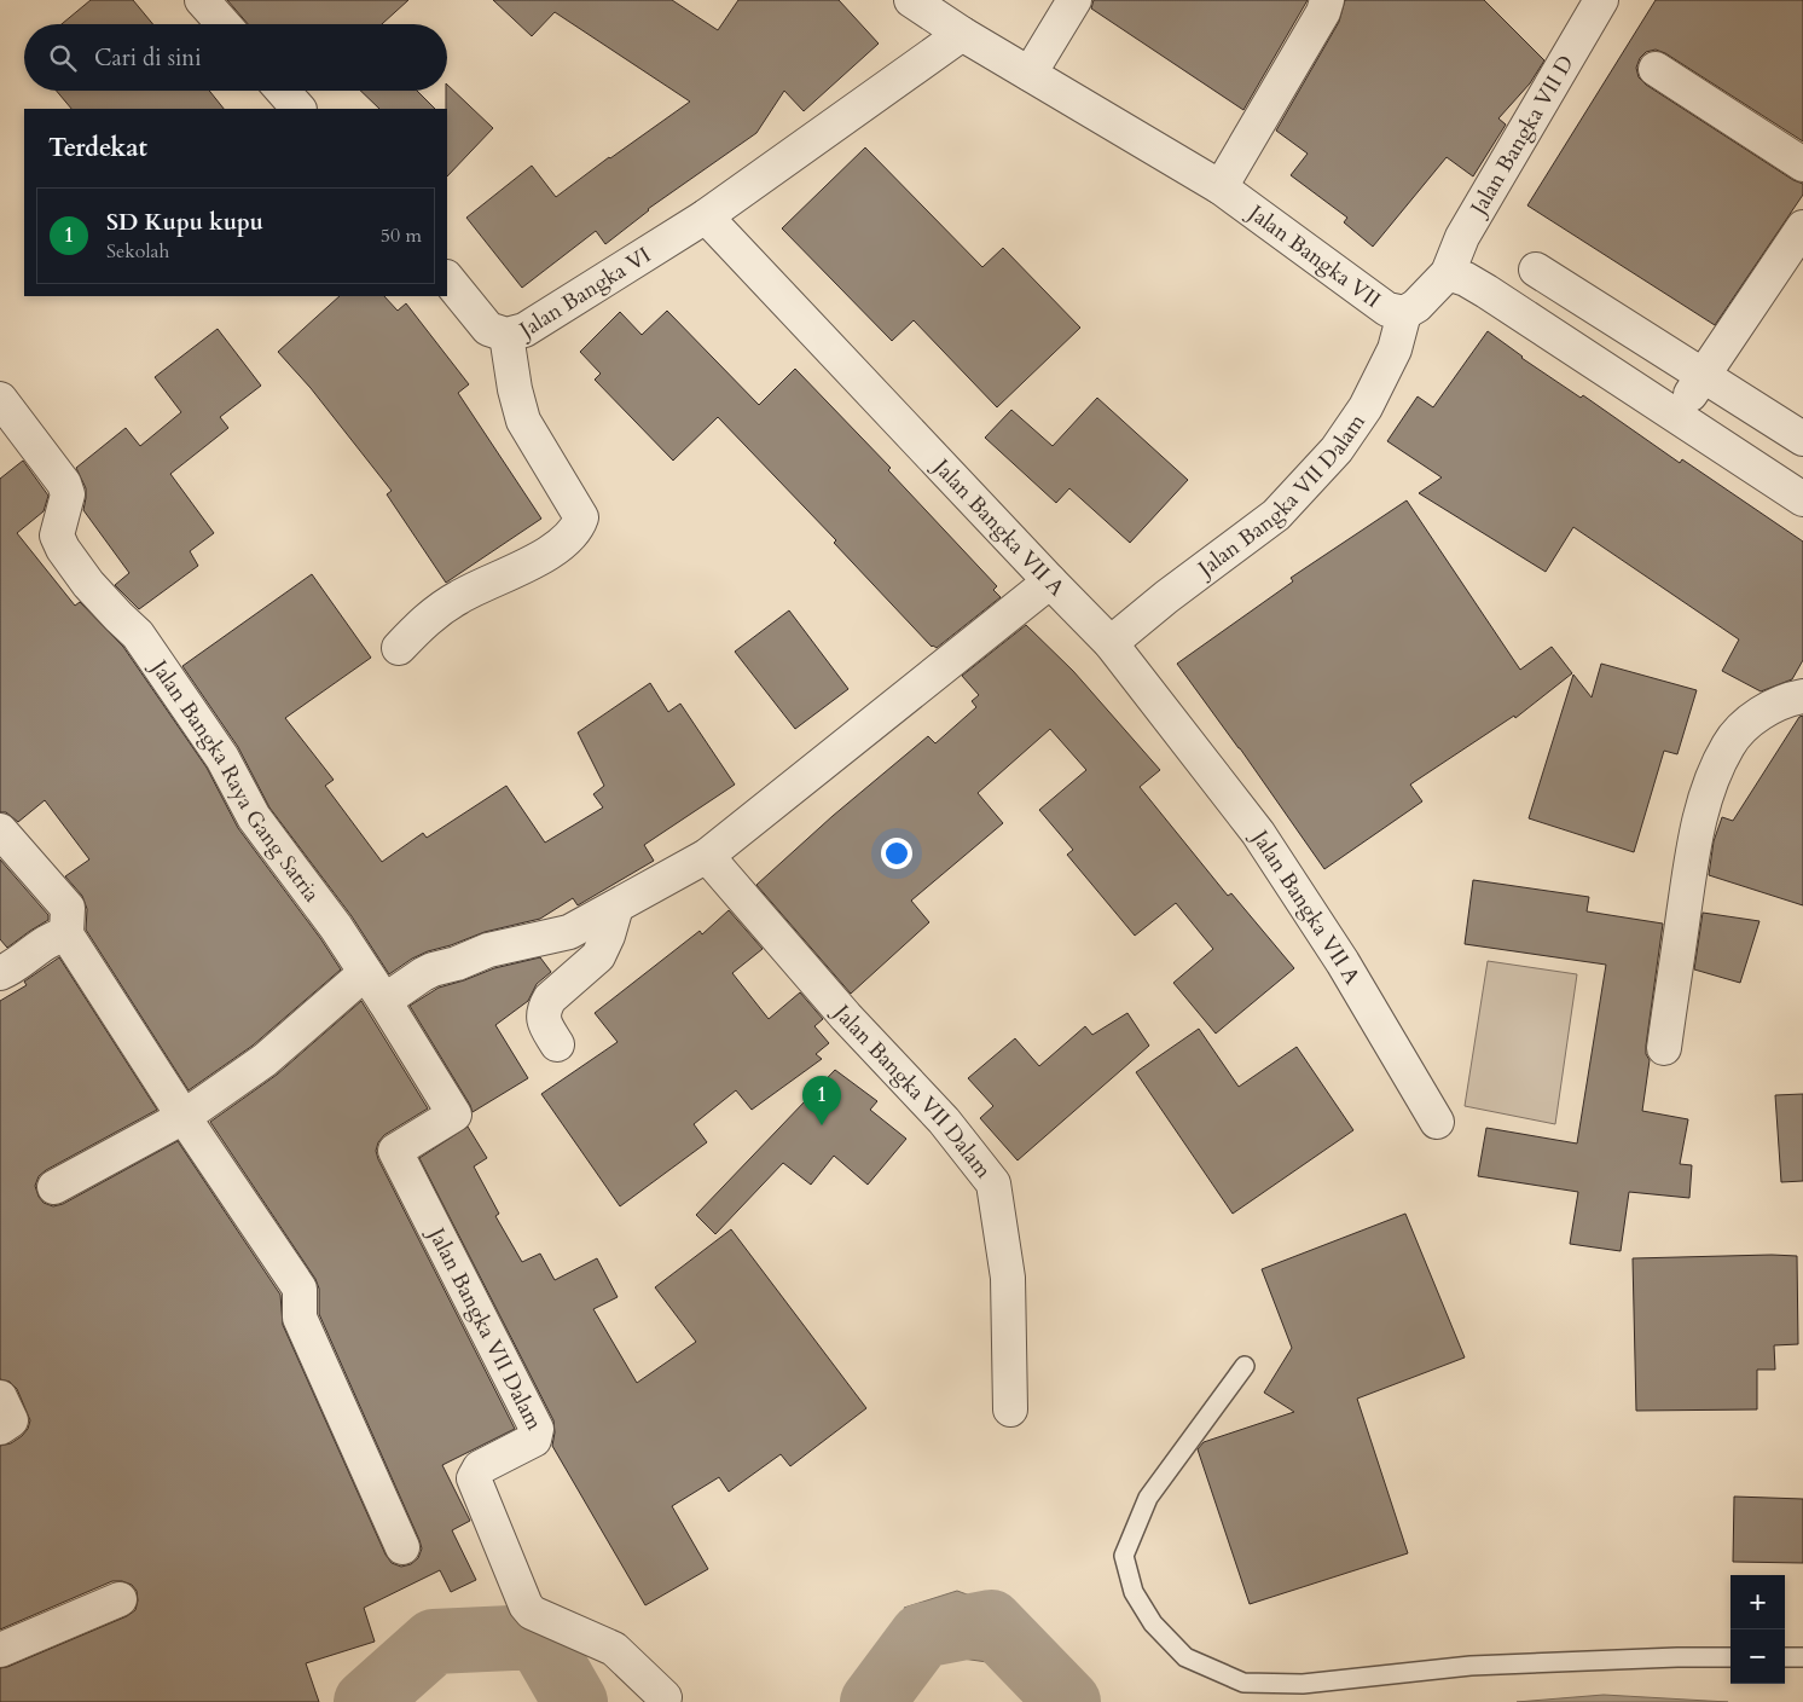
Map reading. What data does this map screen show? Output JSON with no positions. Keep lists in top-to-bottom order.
{
  "streets": {
    "street": [
      "Jalan Bangka VII D",
      "Jalan Bangka VII",
      "Jalan Bangka VI",
      "Jalan Bangka VII Dalam",
      "Jalan Bangka VII A",
      "Jalan Bangka Raya Gang Satria"
    ]
  },
  "crossings": [
    ["Jalan Bangka VII D", "Jalan Bangka VII"],
    ["Jalan Bangka VII", "Jalan Bangka VII Dalam"],
    ["Jalan Bangka VI", "Jalan Bangka VII A"],
    ["Jalan Bangka VII Dalam", "Jalan Bangka VII A"],
    ["Jalan Bangka VII Dalam", "Jalan Bangka Raya Gang Satria"]
  ],
  "page": {
    "search": "Cari di sini",
    "heading": "Terdekat",
    "list": [
      {
        "mark": "1",
        "name": "SD Kupu kupu",
        "note": "Sekolah",
        "value": "50 m"
      }
    ],
    "pins": "1",
    "map_buttons": ["+", "−"]
  }
}
